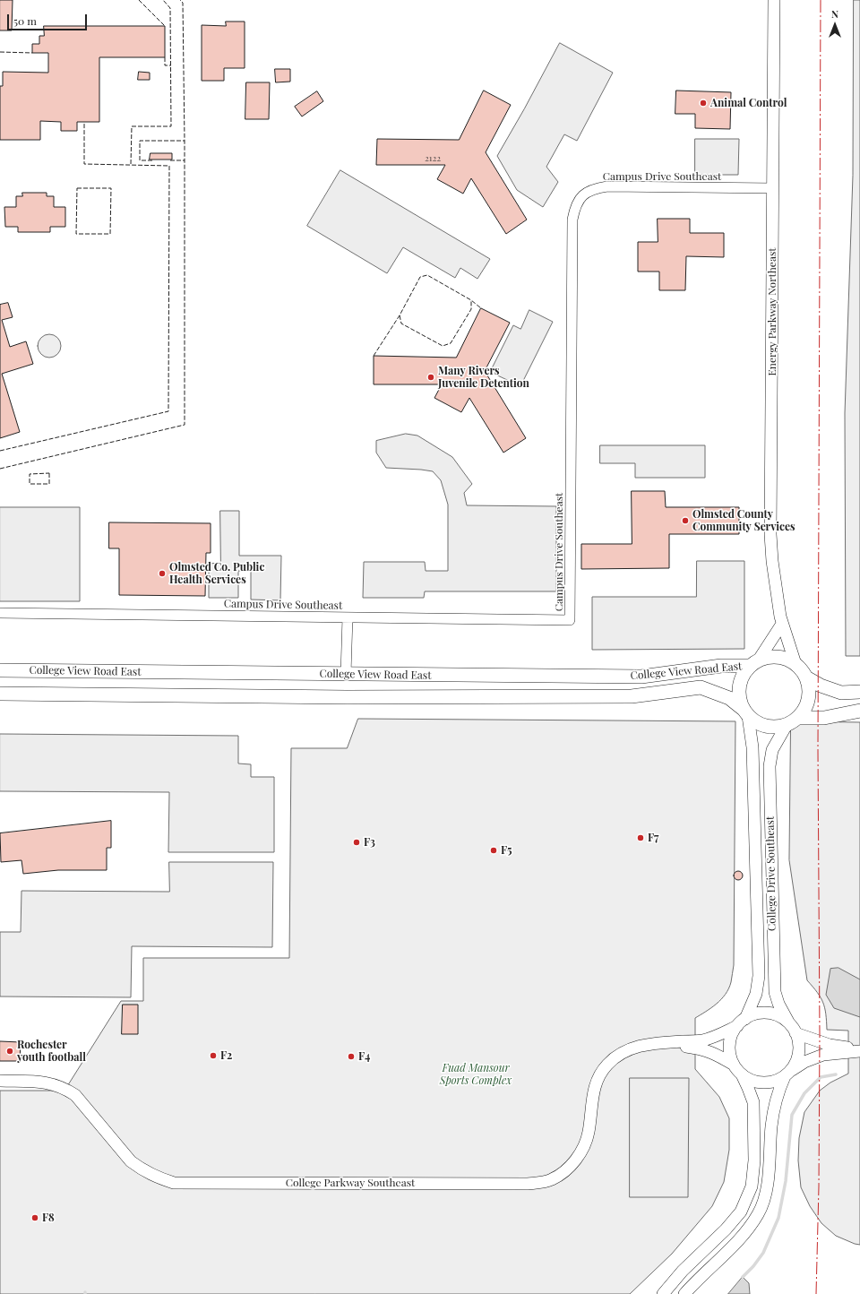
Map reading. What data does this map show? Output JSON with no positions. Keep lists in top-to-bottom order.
{
  "streets": {
    "main road": ["College View Road East"],
    "street": [
      "Campus Drive Southeast",
      "Energy Parkway Northeast",
      "College Drive Southeast",
      "College Parkway Southeast"
    ]
  },
  "crossings": [
    ["Campus Drive Southeast", "Energy Parkway Northeast"],
    ["Energy Parkway Northeast", "College View Road East"],
    ["Energy Parkway Northeast", "College Drive Southeast"],
    ["College View Road East", "College Drive Southeast"],
    ["College Drive Southeast", "College Parkway Southeast"]
  ],
  "parks": ["Fuad Mansour Sports Complex"],
  "places": [
    "Animal Control",
    "Many Rivers Juvenile Detention",
    "Olmsted County Community Services",
    "Olmsted Co. Public Health Services",
    "F7",
    "F3",
    "F5",
    "Rochester youth football",
    "F2",
    "F4",
    "F8"
  ],
  "house_numbers": ["2122"],
  "scale_bar": "50 m",
  "north": "top"
}
